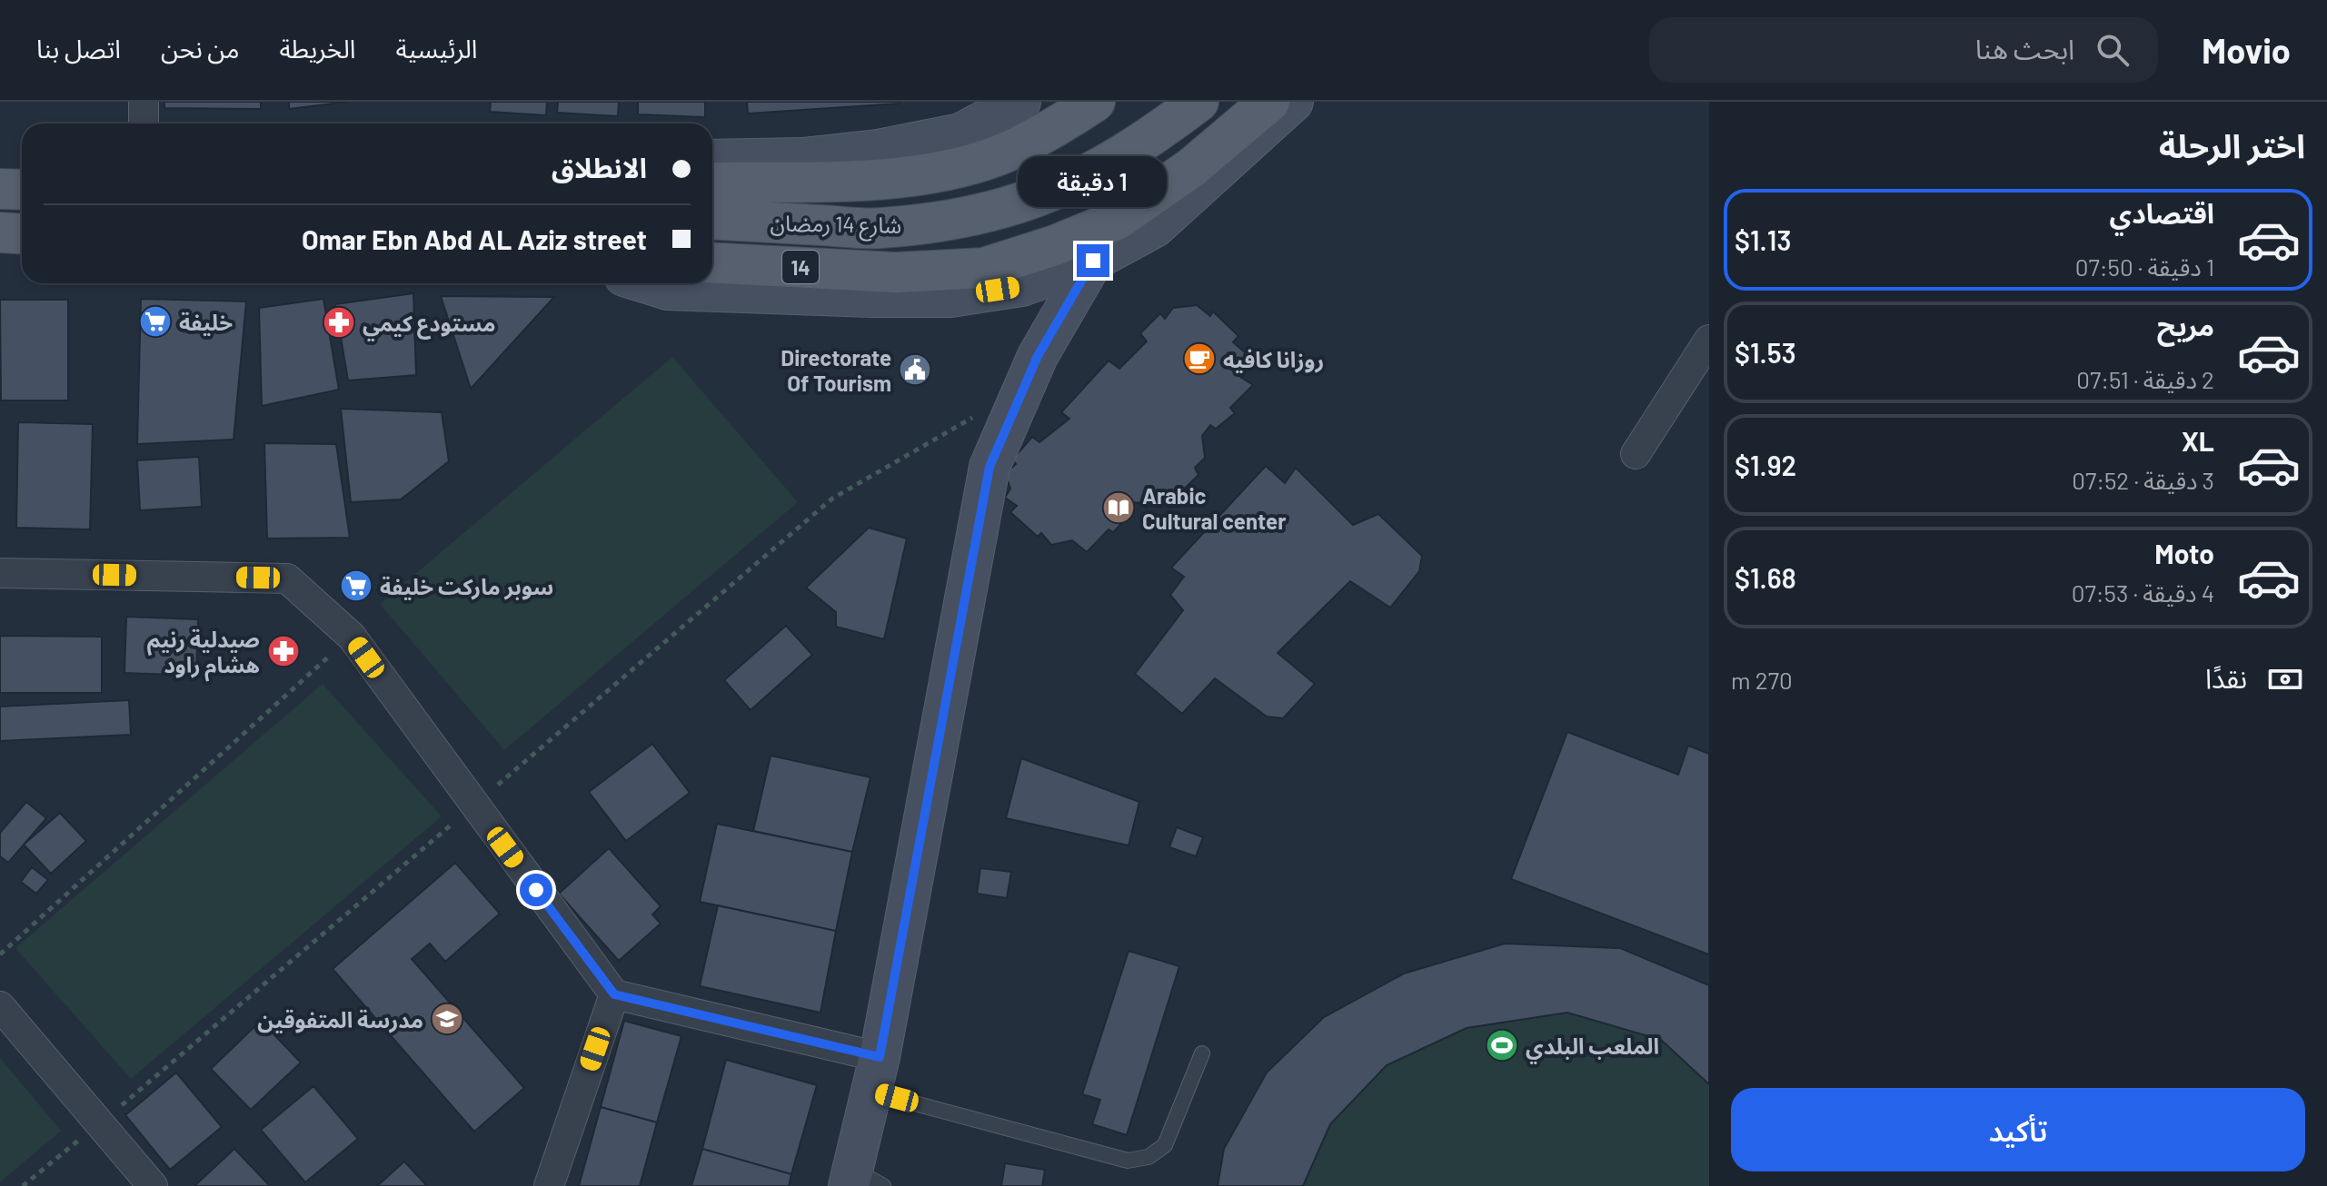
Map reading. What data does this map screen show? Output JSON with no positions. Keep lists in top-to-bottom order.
{
  "streets": {
    "main road": ["شارع 14 رمضان", "14"]
  },
  "places": {
    "supermarket": ["خليفة", "سوبر ماركت خليفة"],
    "pharmacy": ["مستودع كيمي", "صيدلية رنيم هشام راود"],
    "cafe": ["روزانا كافيه"],
    "public building": ["Directorate Of Tourism"],
    "library": ["Arabic Cultural center"],
    "school or university": ["مدرسة المتفوقين"],
    "sports": ["الملعب البلدي"]
  },
  "page": {
    "header": "Movio",
    "search": "ابحث هنا",
    "nav": [
      "الرئيسية",
      "الخريطة",
      "من نحن",
      "اتصل بنا"
    ],
    "heading": "اختر الرحلة",
    "banner": ["الانطلاق", "Omar Ebn Abd AL Aziz street"],
    "bubble": "1 دقيقة",
    "list": [
      {
        "name": "اقتصادي",
        "note": "1 دقيقة · 07:50",
        "value": "$1.13"
      },
      {
        "name": "مريح",
        "note": "2 دقيقة · 07:51",
        "value": "$1.53"
      },
      {
        "name": "XL",
        "note": "3 دقيقة · 07:52",
        "value": "$1.92"
      },
      {
        "name": "Moto",
        "note": "4 دقيقة · 07:53",
        "value": "$1.68"
      }
    ],
    "pay": ["نقدًا", "270 m"],
    "buttons": "تأكيد"
  }
}
